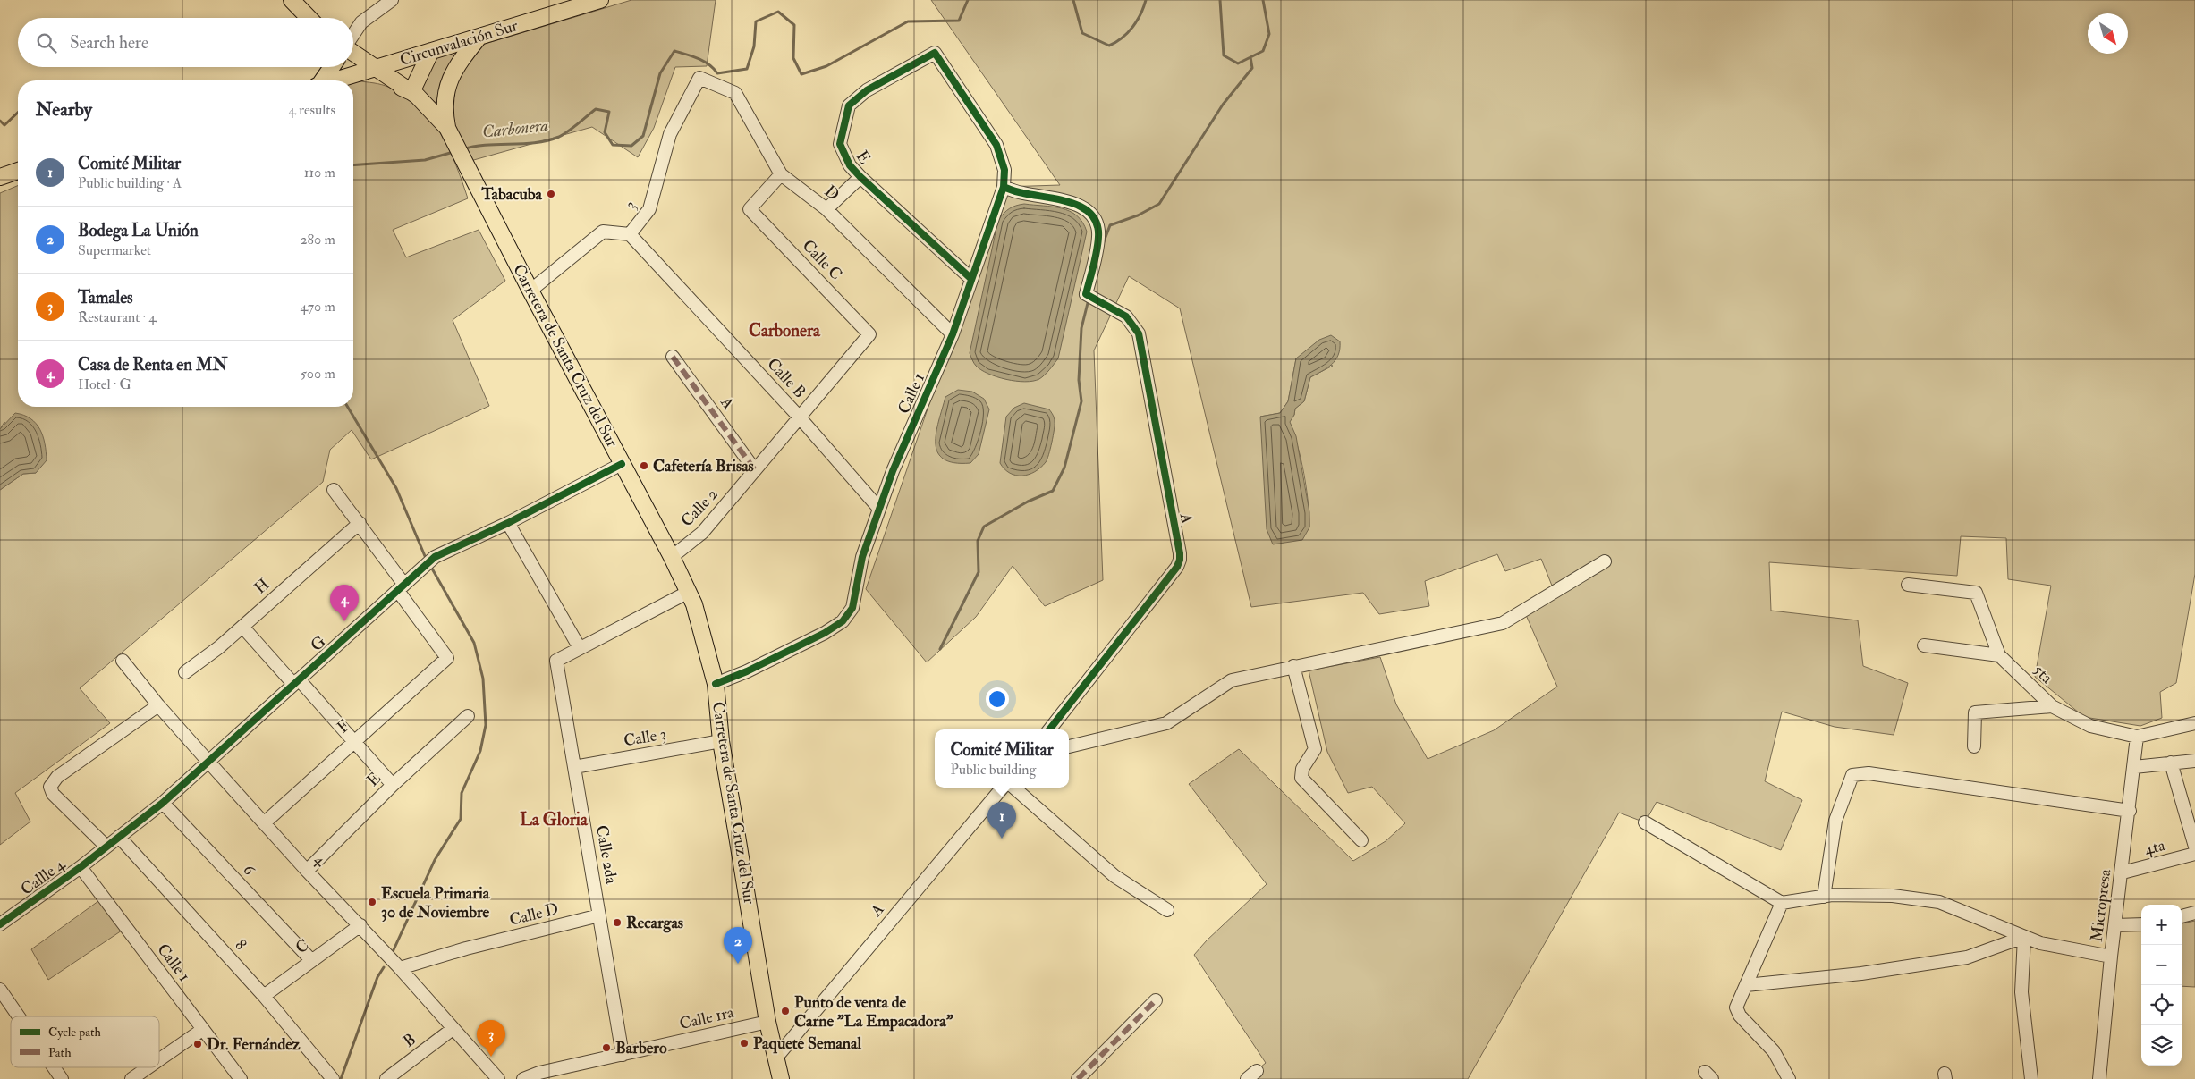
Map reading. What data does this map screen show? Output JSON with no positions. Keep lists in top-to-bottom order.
{
  "streets": {
    "main road": ["Circunvalación Sur", "Carretera de Santa Cruz del Sur"],
    "street": [
      "E",
      "D",
      "3",
      "Calle C",
      "Calle B",
      "Calle 1",
      "A",
      "Calle 2",
      "H",
      "G",
      "5ta",
      "F",
      "Calle 3",
      "4ta",
      "Calle 2da",
      "4",
      "6",
      "Callle 4",
      "Micropresa",
      "Calle D",
      "8",
      "C",
      "Calle 1ra",
      "B"
    ]
  },
  "crossings": [
    ["Circunvalación Sur", "Carretera de Santa Cruz del Sur"],
    ["E", "Calle 1"],
    ["E", "4"],
    ["D", "3"],
    ["D", "Calle C"],
    ["D", "Calle 1"],
    ["3", "Carretera de Santa Cruz del Sur"],
    ["3", "Calle B"],
    ["Calle C", "Calle 2"],
    ["Carretera de Santa Cruz del Sur", "Calle 1"],
    ["Carretera de Santa Cruz del Sur", "A"],
    ["Carretera de Santa Cruz del Sur", "Calle 2"],
    ["Carretera de Santa Cruz del Sur", "G"],
    ["Carretera de Santa Cruz del Sur", "Calle 3"],
    ["Carretera de Santa Cruz del Sur", "Calle 1ra"],
    ["Calle B", "Calle 1"],
    ["Calle B", "Calle 2"],
    ["Calle 1", "A"],
    ["Calle 1", "G"],
    ["Calle 1", "Callle 4"],
    ["A", "Calle 2"],
    ["G", "F"],
    ["G", "4"],
    ["G", "6"],
    ["G", "Callle 4"],
    ["G", "8"],
    ["5ta", "Micropresa"],
    ["F", "4"],
    ["Calle 3", "Calle 2da"],
    ["4ta", "Micropresa"],
    ["Calle 2da", "Calle D"],
    ["Calle 2da", "Calle 1ra"],
    ["4", "Calle D"],
    ["4", "C"],
    ["4", "B"],
    ["6", "C"],
    ["8", "C"]
  ],
  "districts": ["Carbonera", "La Gloria"],
  "water": ["Carbonera"],
  "places": [
    "Tabacuba",
    "Cafetería Brisas",
    "Escuela Primaria 30 de Noviembre",
    "Recargas",
    "Punto de venta de Carne \"La Empacadora\"",
    "Paquete Semanal",
    "Dr. Fernández",
    "Barbero"
  ],
  "legend": ["Cycle path", "Path"],
  "north": "bottom right",
  "page": {
    "search": "Search here",
    "heading": ["Nearby", "4 results"],
    "list": [
      {
        "mark": "1",
        "name": "Comité Militar",
        "note": "Public building · A",
        "value": "110 m"
      },
      {
        "mark": "2",
        "name": "Bodega La Unión",
        "note": "Supermarket",
        "value": "280 m"
      },
      {
        "mark": "3",
        "name": "Tamales",
        "note": "Restaurant · 4",
        "value": "470 m"
      },
      {
        "mark": "4",
        "name": "Casa de Renta en MN",
        "note": "Hotel · G",
        "value": "500 m"
      }
    ],
    "pins": [
      "4",
      "1",
      "2",
      "3"
    ],
    "popup": ["Comité Militar", "Public building"],
    "map_buttons": ["+", "−"]
  }
}
